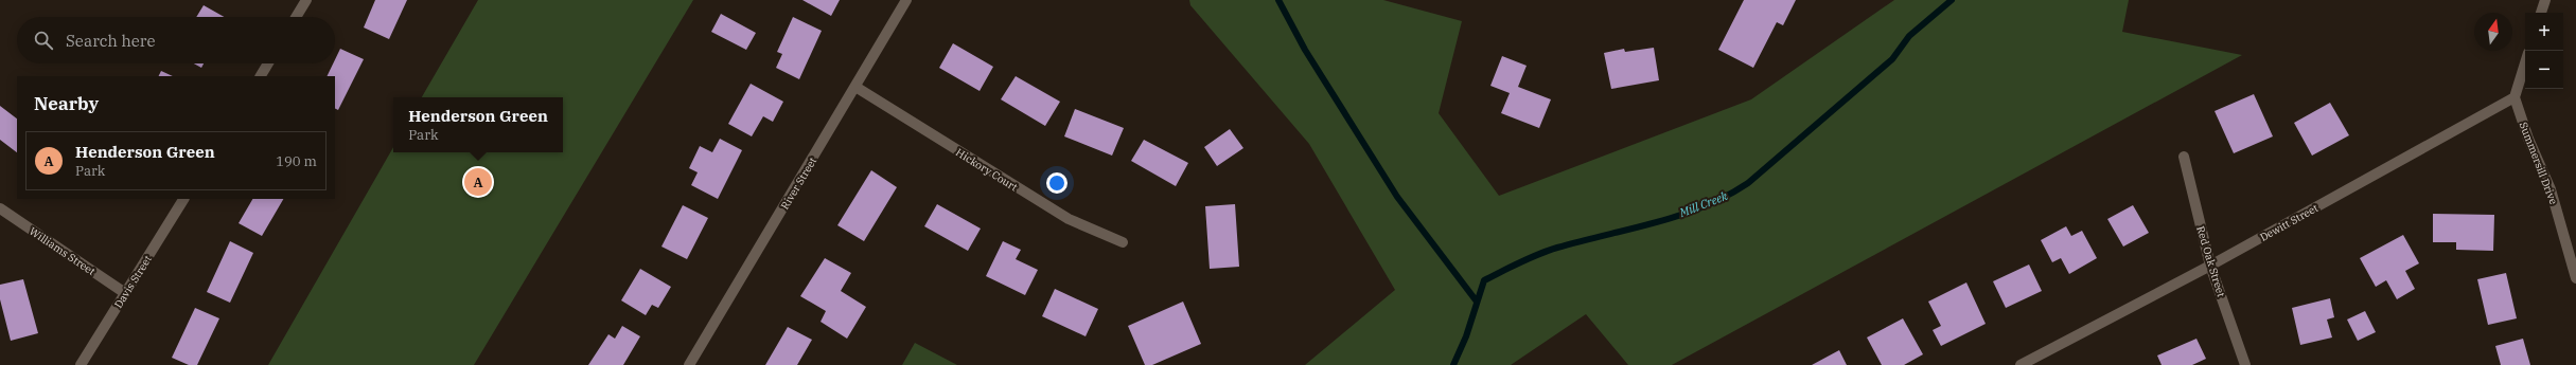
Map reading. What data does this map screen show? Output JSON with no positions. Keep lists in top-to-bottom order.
{
  "streets": {
    "street": [
      "Summersill Drive",
      "Hickory Court",
      "River Street",
      "Dewitt Street",
      "Williams Street",
      "Red Oak Street",
      "Davis Street"
    ]
  },
  "crossings": [
    ["Summersill Drive", "Dewitt Street"],
    ["Hickory Court", "River Street"],
    ["Dewitt Street", "Red Oak Street"],
    ["Williams Street", "Davis Street"]
  ],
  "water": ["Mill Creek"],
  "north": "top",
  "page": {
    "map_buttons": ["+", "−"],
    "search": "Search here",
    "heading": "Nearby",
    "popup": ["Henderson Green", "Park"],
    "list": [
      {
        "mark": "A",
        "name": "Henderson Green",
        "note": "Park",
        "value": "190 m"
      }
    ],
    "pins": "A"
  }
}
